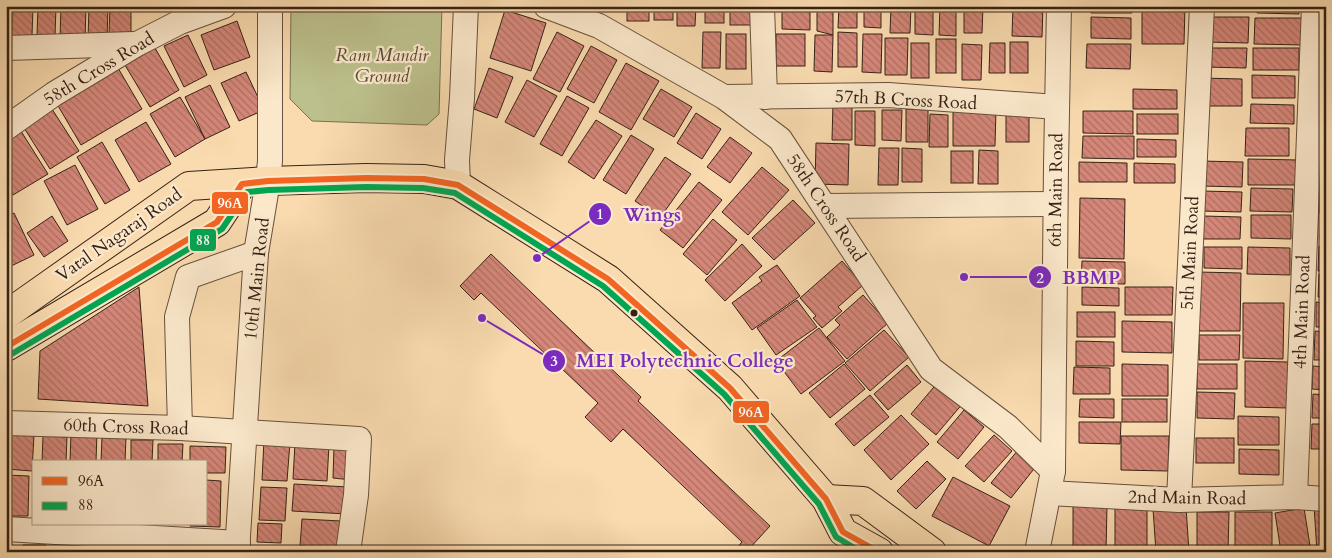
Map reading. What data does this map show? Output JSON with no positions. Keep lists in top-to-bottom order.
{
  "streets": {
    "main road": ["Vatal Nagaraj Road"],
    "street": [
      "58th Cross Road",
      "57th B Cross Road",
      "6th Main Road",
      "5th Main Road",
      "10th Main Road",
      "4th Main Road",
      "60th Cross Road",
      "2nd Main Road"
    ]
  },
  "crossings": [
    ["58th Cross Road", "57th B Cross Road"],
    ["58th Cross Road", "6th Main Road"],
    ["58th Cross Road", "2nd Main Road"],
    ["57th B Cross Road", "6th Main Road"],
    ["6th Main Road", "2nd Main Road"],
    ["Vatal Nagaraj Road", "10th Main Road"],
    ["5th Main Road", "2nd Main Road"],
    ["10th Main Road", "60th Cross Road"],
    ["4th Main Road", "2nd Main Road"]
  ],
  "parks": ["Ram Mandir Ground"],
  "places": ["Wings", "BBMP", "MEI Polytechnic College"],
  "lines": ["transit line 96A", "transit line 88"],
  "legend": ["96A", "88"]
}
